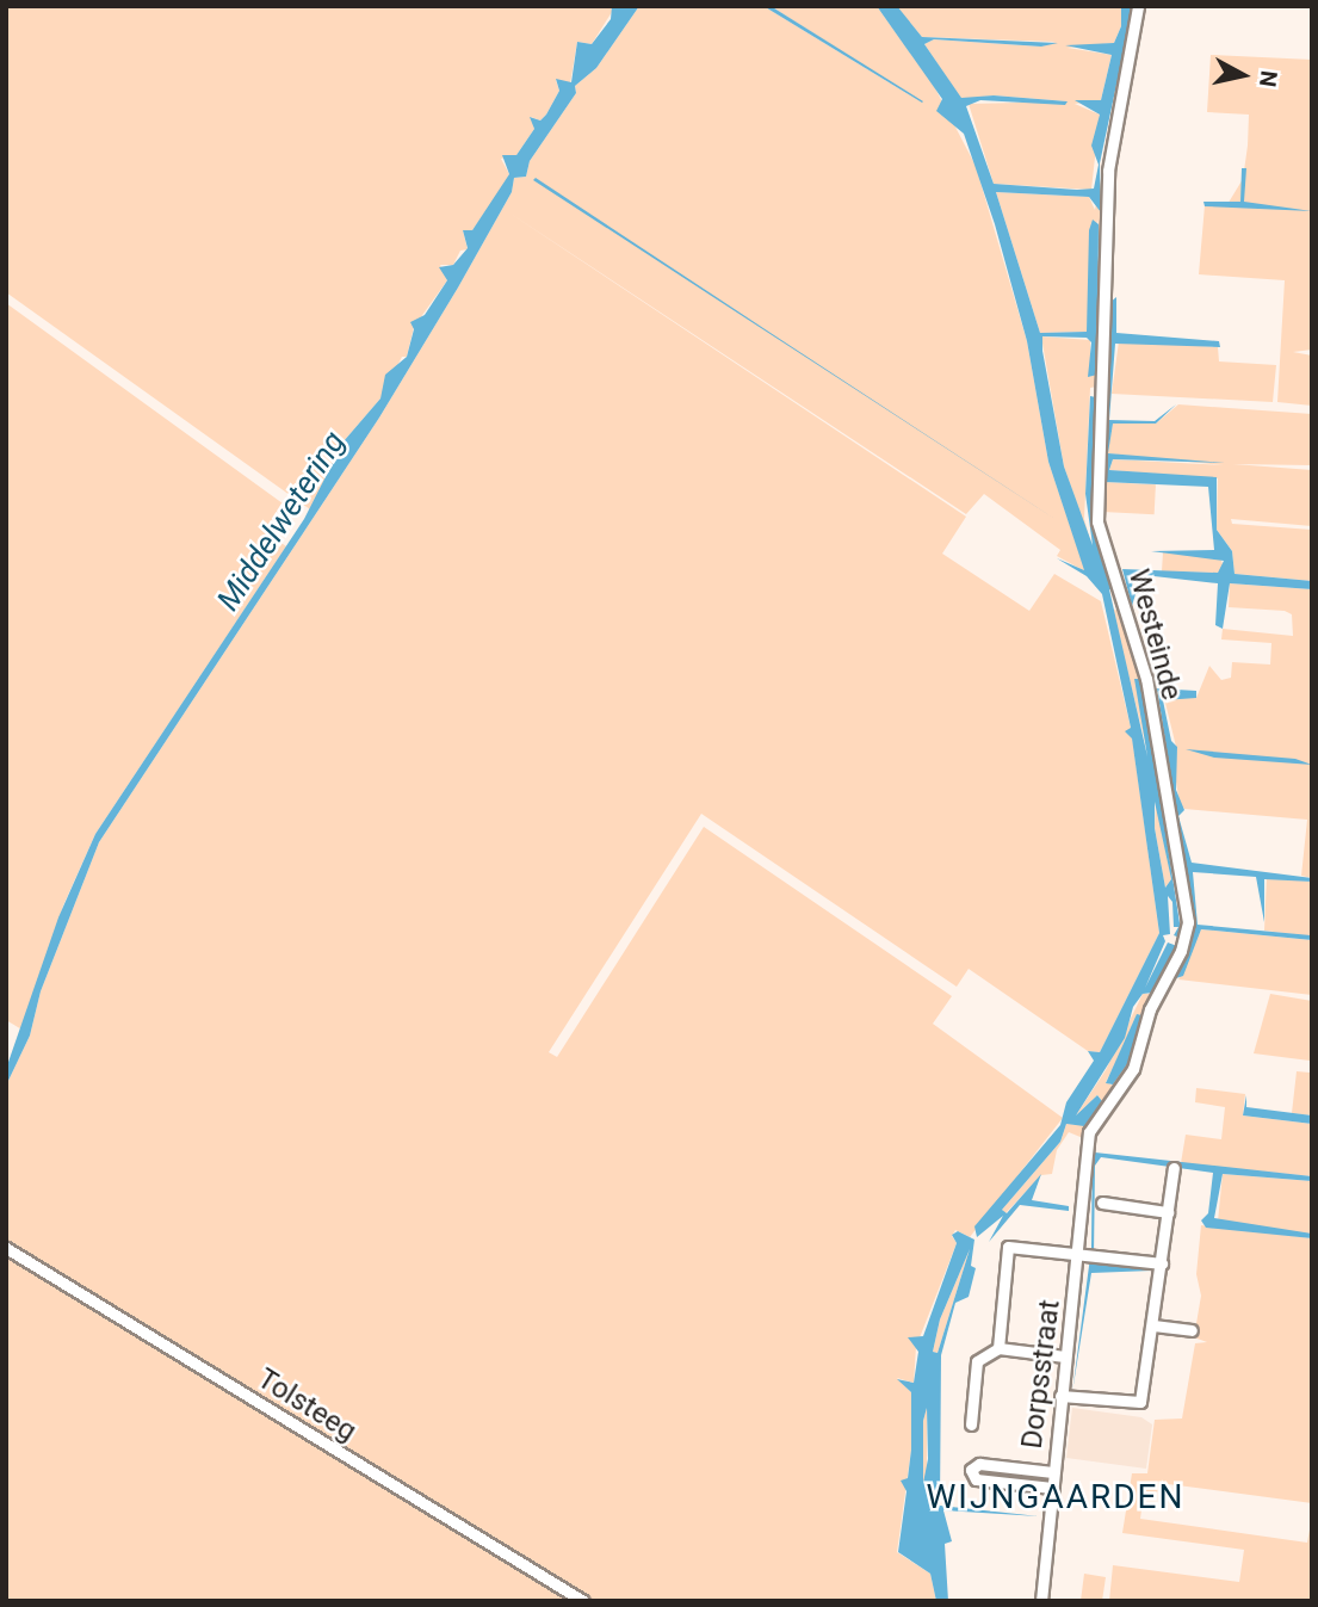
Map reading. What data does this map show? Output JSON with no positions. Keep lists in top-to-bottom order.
{
  "streets": {
    "street": ["Westeinde", "Dorpsstraat", "Tolsteeg"]
  },
  "crossings": [
    ["Westeinde", "Dorpsstraat"]
  ],
  "districts": ["WIJNGAARDEN"],
  "water": ["Middelwetering"],
  "north": "right"
}
